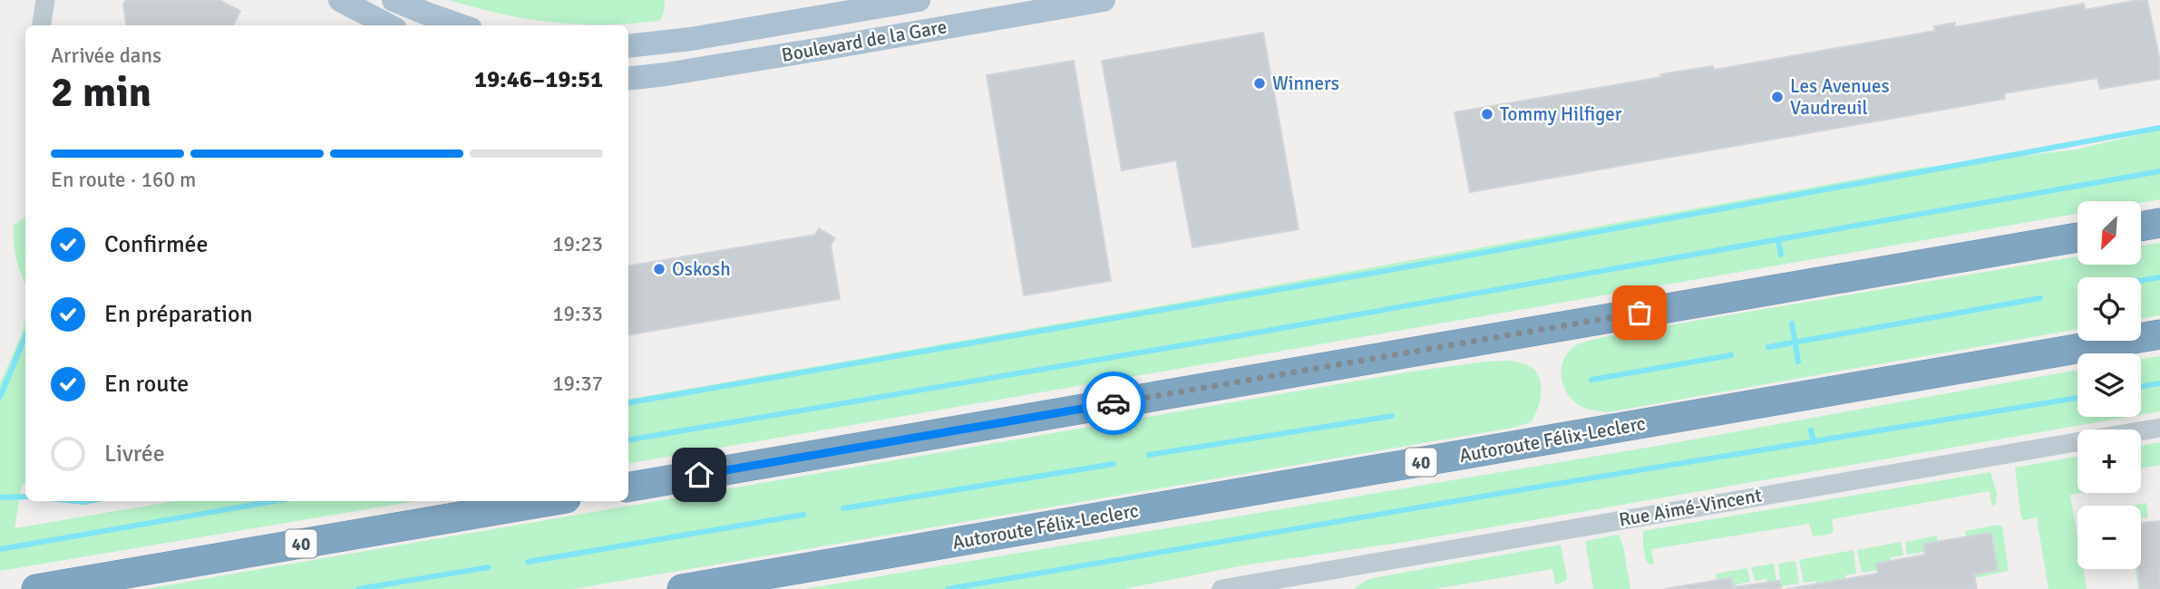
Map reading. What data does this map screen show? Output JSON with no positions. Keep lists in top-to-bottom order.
{
  "streets": {
    "highway": ["Autoroute Félix-Leclerc", "40"],
    "main road": ["Boulevard de la Gare"],
    "street": ["Rue Aimé-Vincent"]
  },
  "places": [
    "Winners",
    "Les Avenues Vaudreuil",
    "Tommy Hilfiger",
    "Oskosh"
  ],
  "north": "bottom left",
  "page": {
    "heading": ["2 min", "Arrivée dans", "19:46–19:51"],
    "bar": "En route · 160 m",
    "map_buttons": ["+", "−"],
    "list": [
      ["Confirmée", "19:23"],
      ["En préparation", "19:33"],
      ["En route", "19:37"],
      "Livrée"
    ]
  }
}
